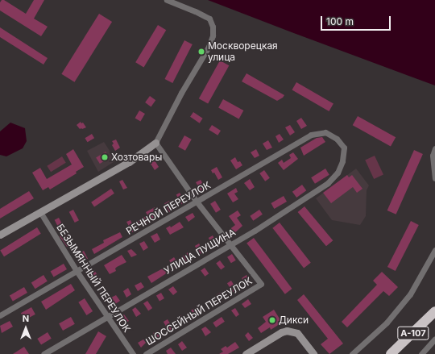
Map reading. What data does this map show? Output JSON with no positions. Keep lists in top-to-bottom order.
{
  "streets": {
    "highway": ["А-107"],
    "street": [
      "РЕЧНОЙ ПЕРЕУЛОК",
      "УЛИЦА ПУЩИНА",
      "БЕЗЫМЯННЫЙ ПЕРЕУЛОК",
      "ШОССЕЙНЫЙ ПЕРЕУЛОК"
    ]
  },
  "crossings": [
    ["РЕЧНОЙ ПЕРЕУЛОК", "УЛИЦА ПУЩИНА"],
    ["РЕЧНОЙ ПЕРЕУЛОК", "БЕЗЫМЯННЫЙ ПЕРЕУЛОК"],
    ["УЛИЦА ПУЩИНА", "БЕЗЫМЯННЫЙ ПЕРЕУЛОК"],
    ["УЛИЦА ПУЩИНА", "ШОССЕЙНЫЙ ПЕРЕУЛОК"]
  ],
  "places": ["Москворецкая улица", "Хозтовары", "Дикси"],
  "scale_bar": "100 m",
  "north": "top"
}
